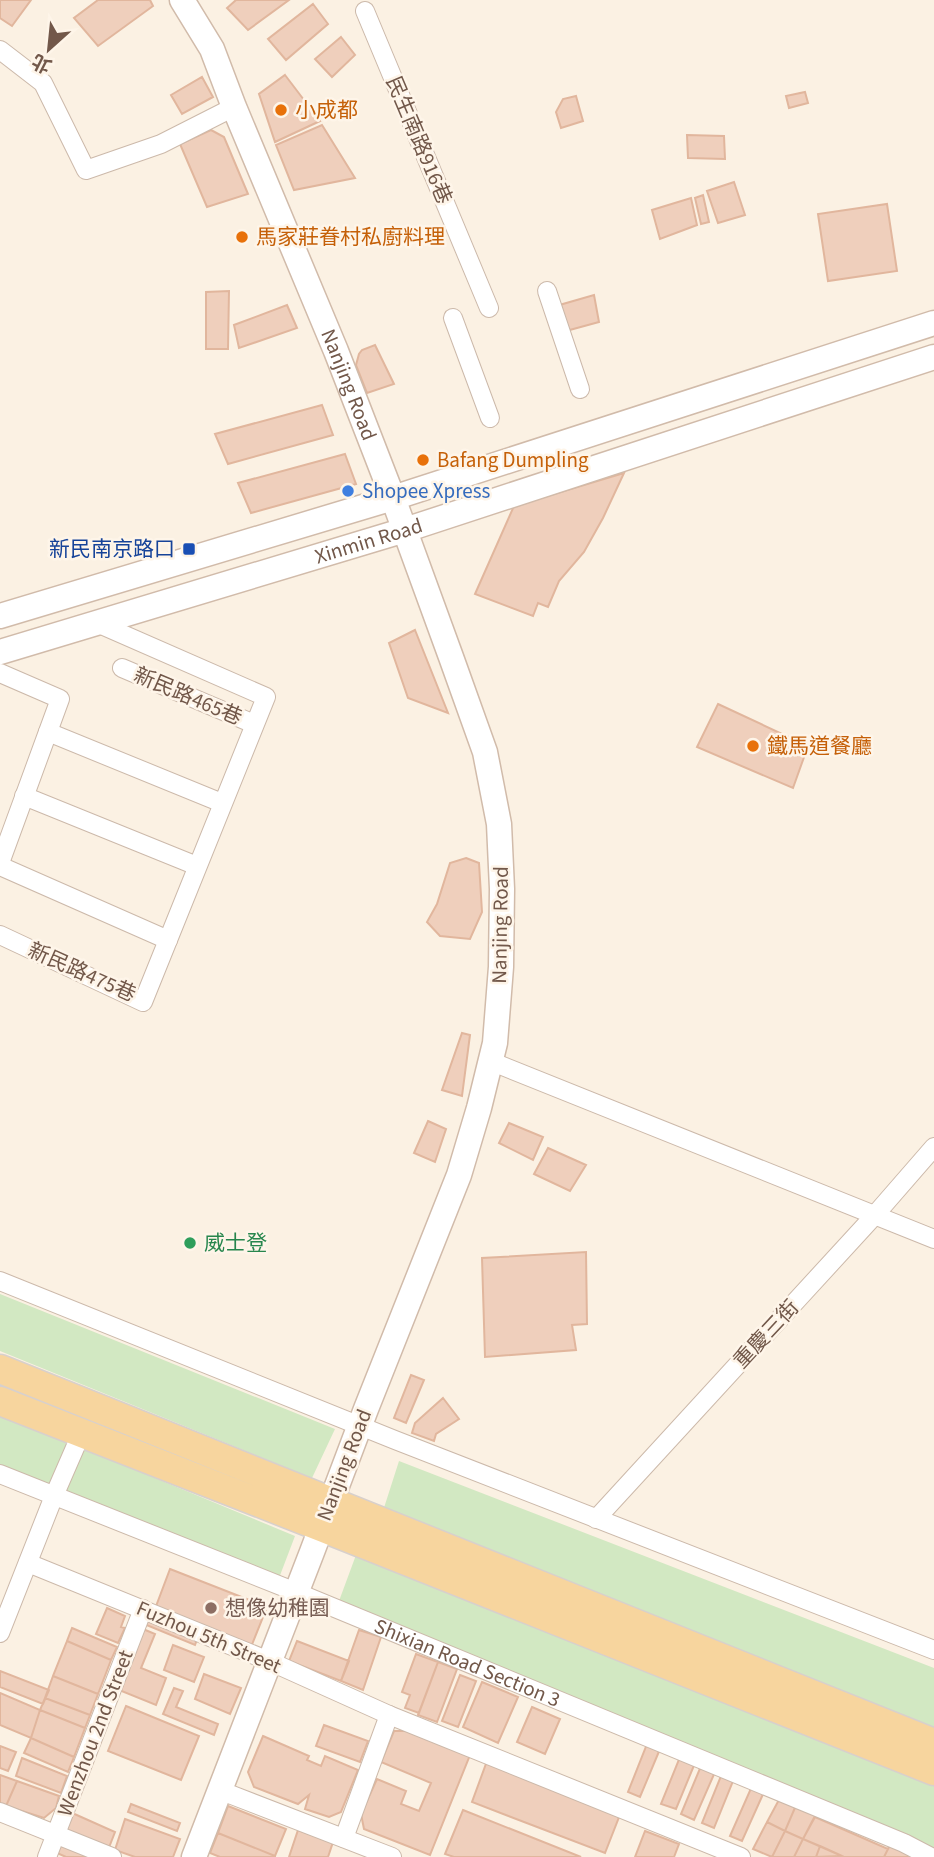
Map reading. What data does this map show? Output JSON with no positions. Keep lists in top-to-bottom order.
{
  "streets": {
    "street": [
      "民生南路916巷",
      "Nanjing Road",
      "Xinmin Road",
      "新民路465巷",
      "新民路475巷",
      "重慶三街",
      "Fuzhou 5th Street",
      "Shixian Road Section 3",
      "Wenzhou 2nd Street"
    ]
  },
  "crossings": [
    ["Nanjing Road", "Xinmin Road"],
    ["Nanjing Road", "Fuzhou 5th Street"],
    ["Nanjing Road", "Shixian Road Section 3"],
    ["Xinmin Road", "新民路475巷"],
    ["新民路465巷", "新民路475巷"],
    ["Fuzhou 5th Street", "Wenzhou 2nd Street"]
  ],
  "places": {
    "other": [
      "小成都",
      "馬家莊眷村私廚料理",
      "Bafang Dumpling",
      "Shopee Xpress",
      "鐵馬道餐廳",
      "威士登",
      "想像幼稚園"
    ],
    "transit": ["新民南京路口"]
  },
  "north": "bottom left"
}
